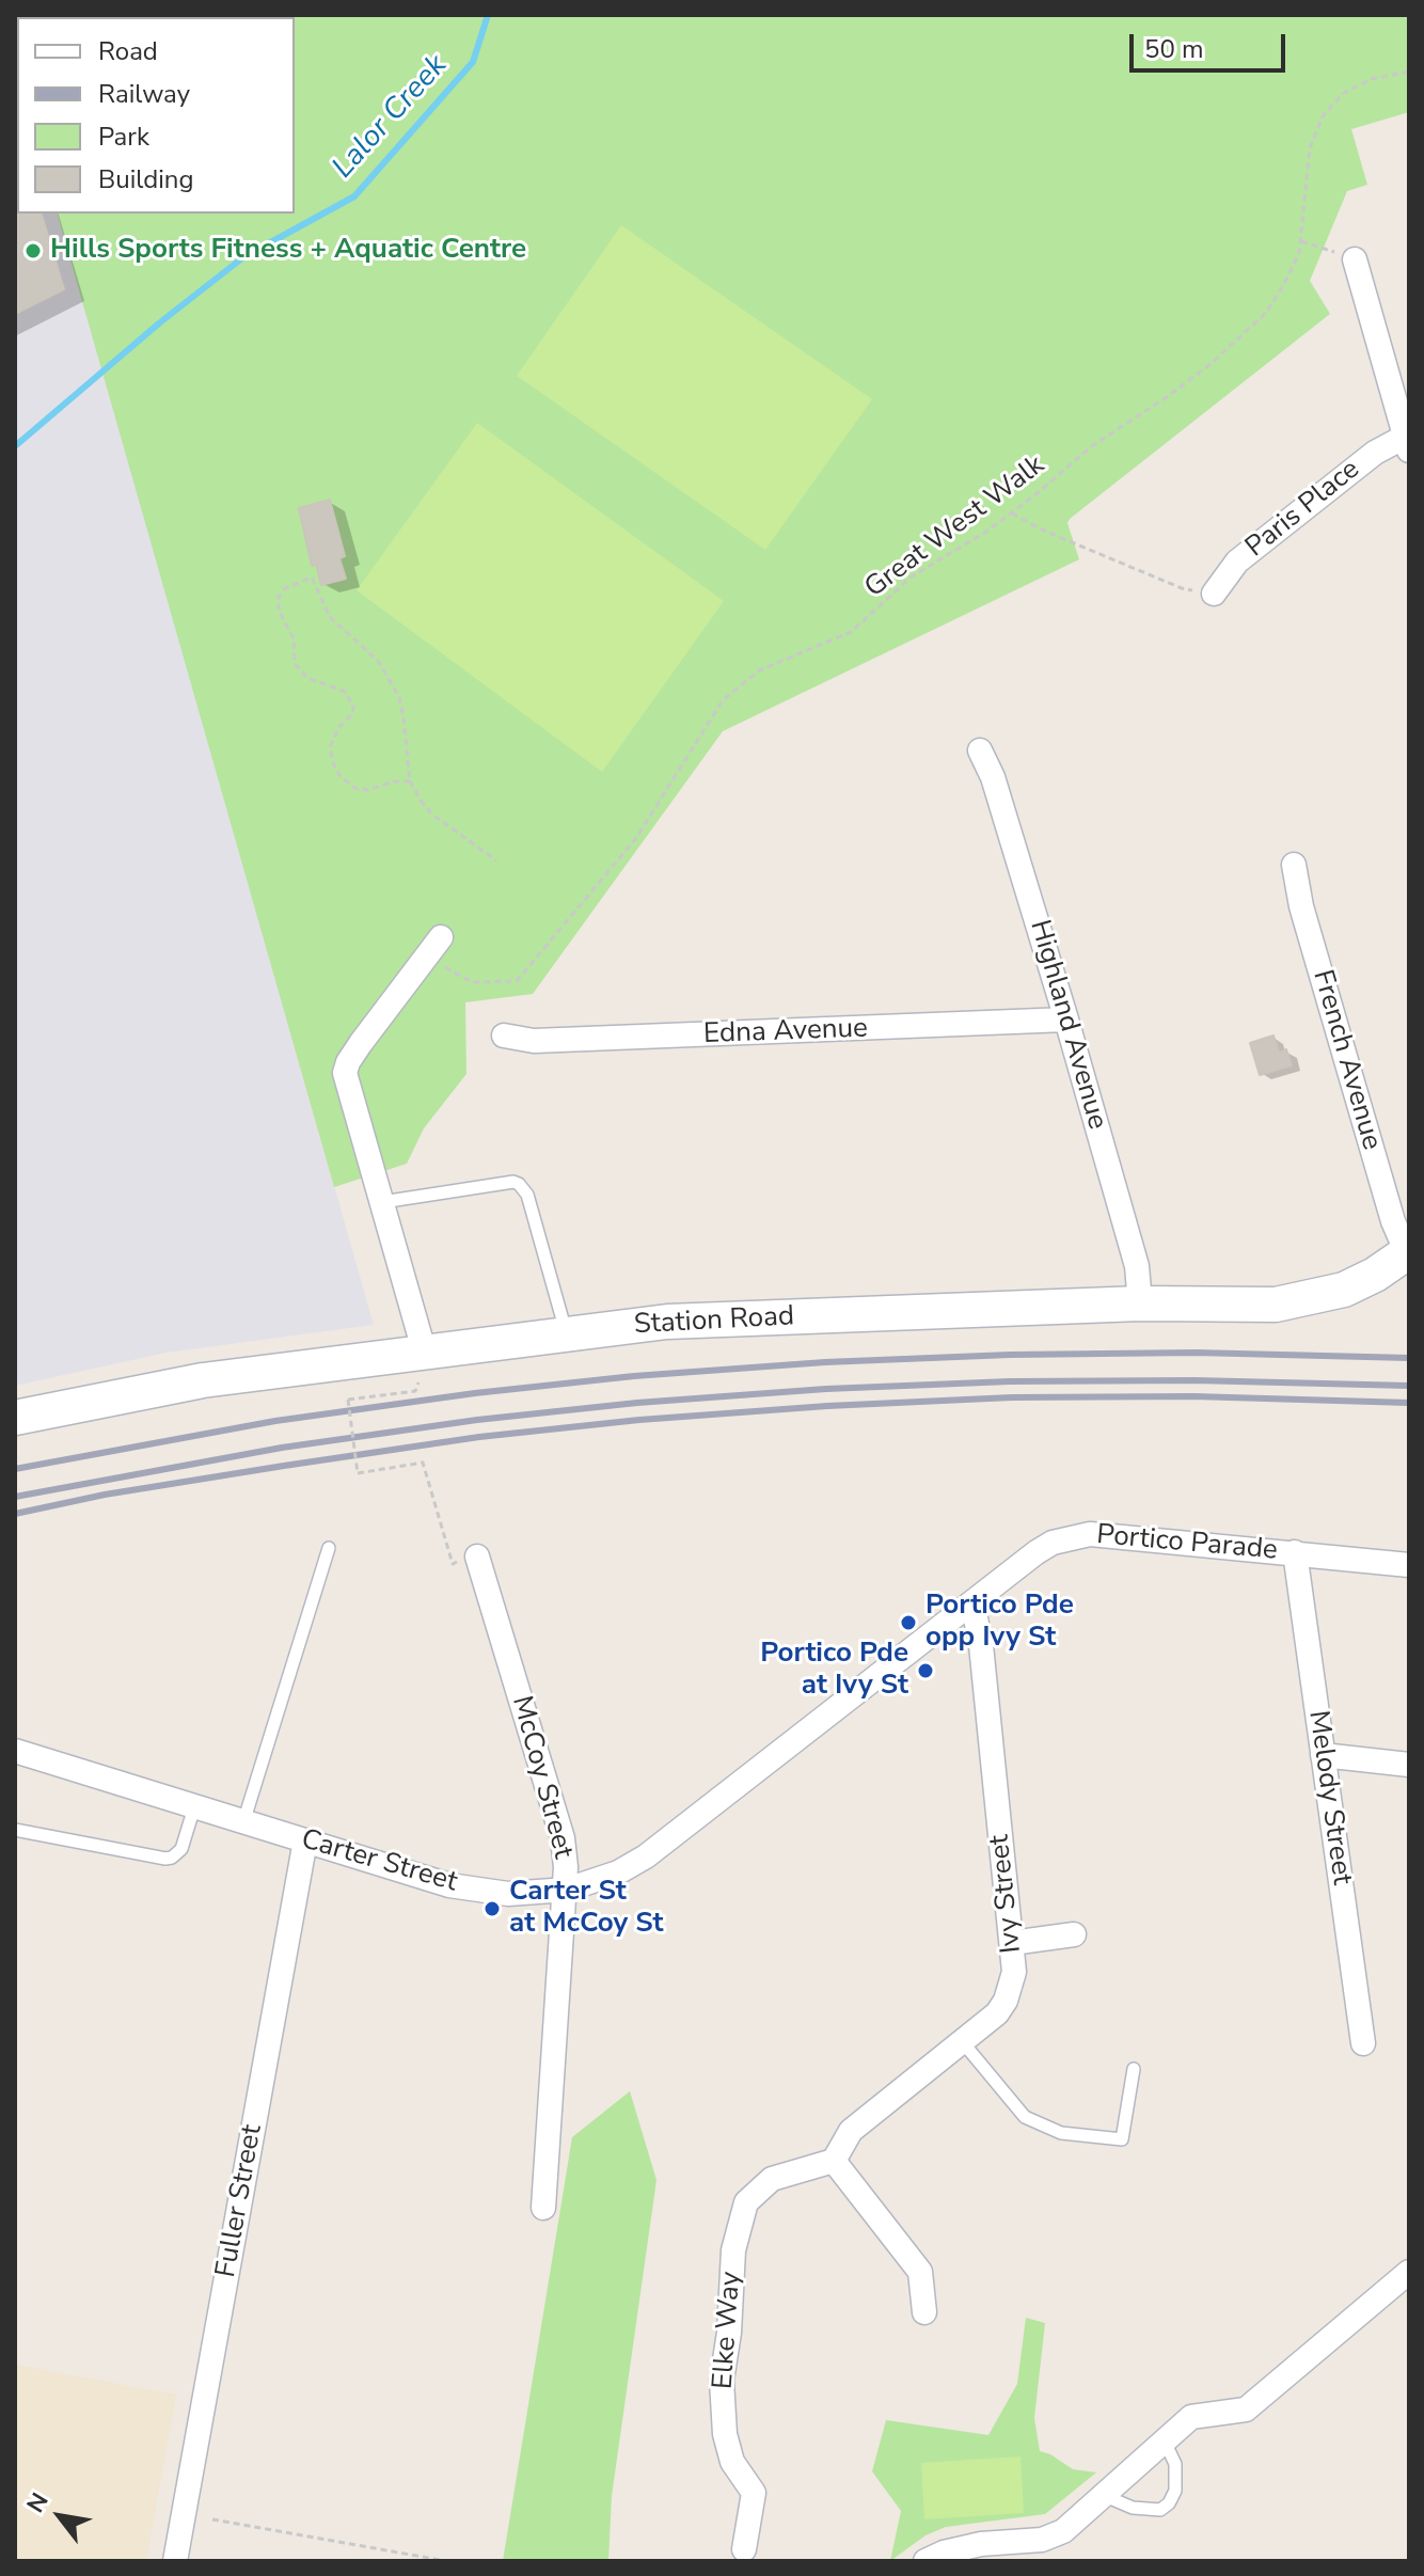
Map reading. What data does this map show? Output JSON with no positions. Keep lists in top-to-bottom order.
{
  "streets": {
    "main road": ["Station Road"],
    "street": [
      "Paris Place",
      "Highland Avenue",
      "Edna Avenue",
      "French Avenue",
      "Portico Parade",
      "McCoy Street",
      "Melody Street",
      "Carter Street",
      "Ivy Street",
      "Fuller Street",
      "Elke Way"
    ],
    "path": ["Great West Walk"]
  },
  "crossings": [
    ["Highland Avenue", "Edna Avenue"],
    ["Highland Avenue", "Station Road"],
    ["French Avenue", "Station Road"],
    ["Portico Parade", "McCoy Street"],
    ["Portico Parade", "Melody Street"],
    ["Portico Parade", "Carter Street"],
    ["Portico Parade", "Ivy Street"],
    ["McCoy Street", "Carter Street"],
    ["Carter Street", "Fuller Street"],
    ["Ivy Street", "Elke Way"]
  ],
  "water": ["Lalor Creek"],
  "places": [
    "Hills Sports Fitness + Aquatic Centre",
    "Portico Pde opp Ivy St",
    "Portico Pde at Ivy St",
    "Carter St at McCoy St"
  ],
  "legend": [
    "Road",
    "Railway",
    "Park",
    "Building"
  ],
  "scale_bar": "50 m",
  "north": "top left"
}
